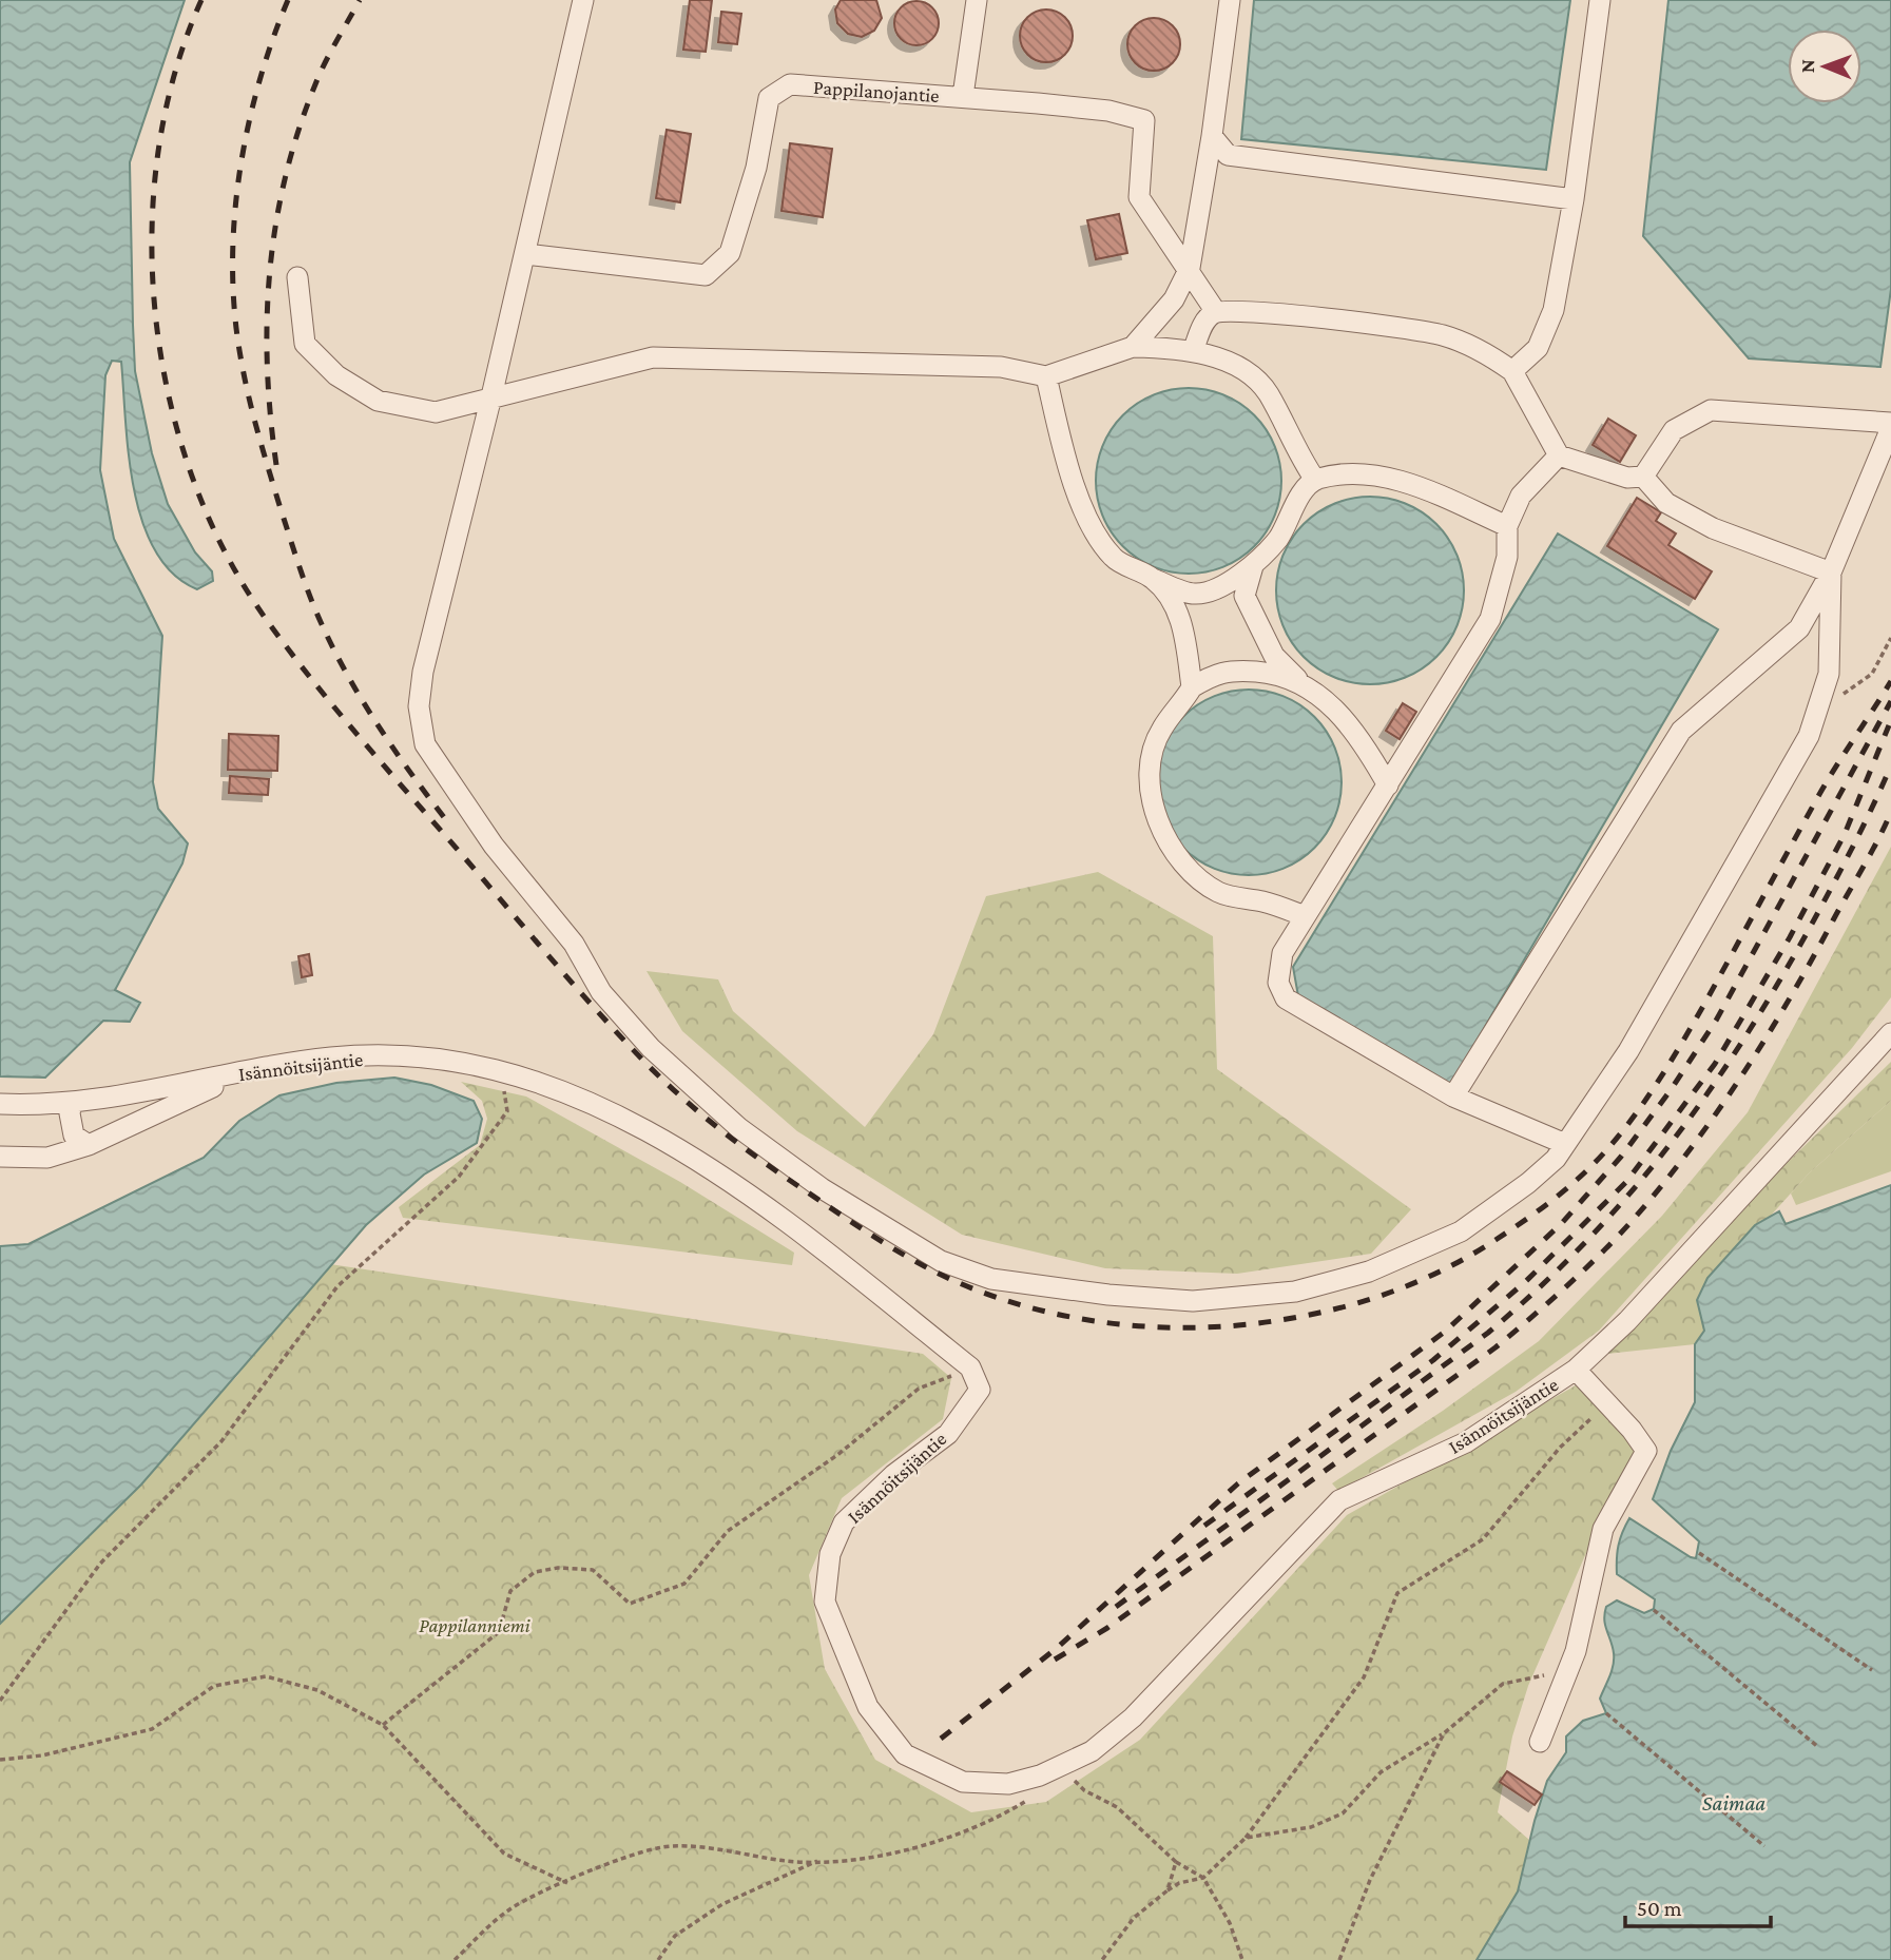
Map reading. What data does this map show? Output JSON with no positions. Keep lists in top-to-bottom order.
{
  "streets": {
    "street": ["Pappilanojantie", "Isännöitsijäntie"]
  },
  "water": ["Saimaa"],
  "parks": ["Pappilanniemi"],
  "scale_bar": "50 m",
  "north": "left"
}
